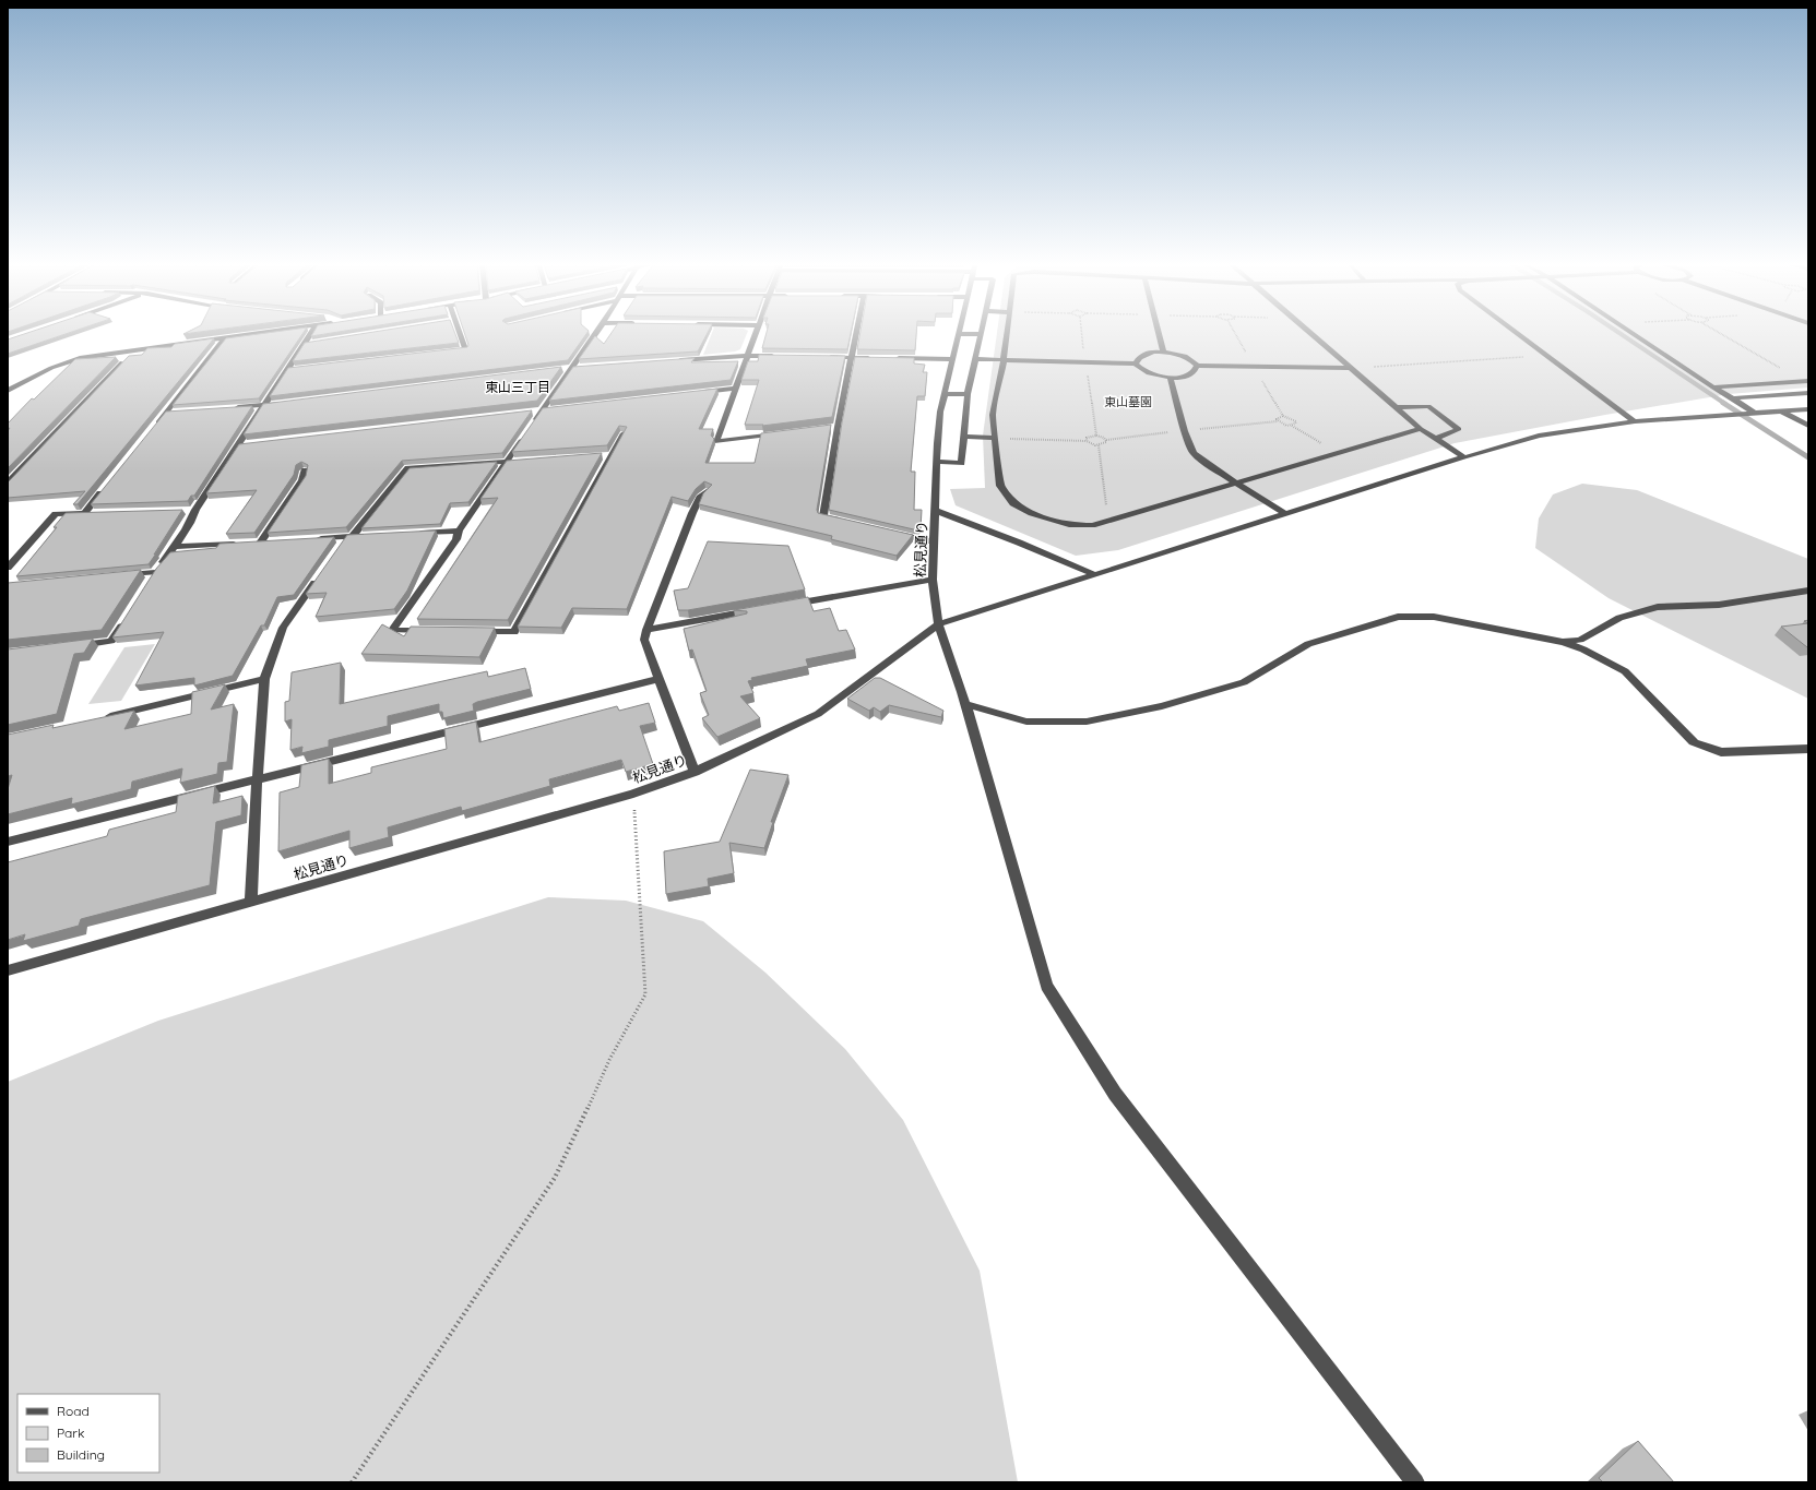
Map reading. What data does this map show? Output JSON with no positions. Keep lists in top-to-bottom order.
{
  "streets": {
    "street": ["松見通り"]
  },
  "districts": ["東山三丁目"],
  "parks": ["東山墓園"],
  "legend": ["Road", "Park", "Building"]
}
